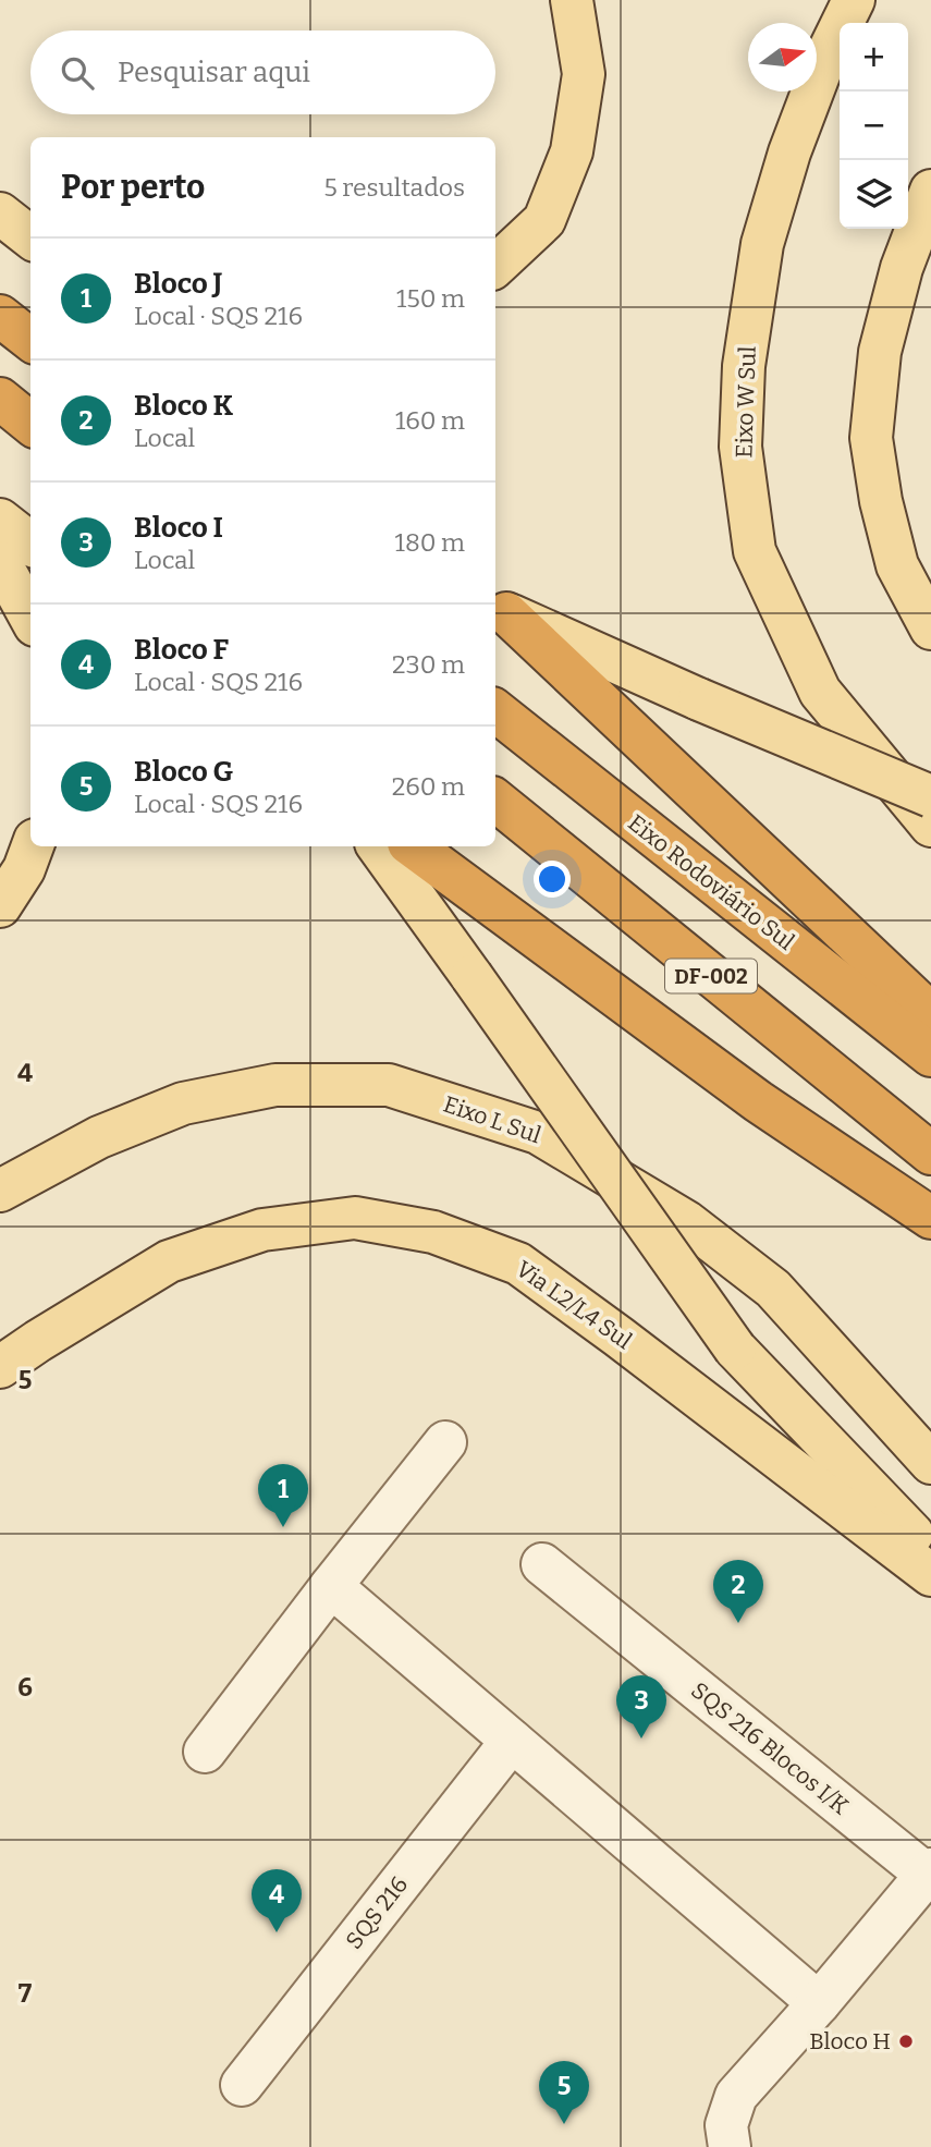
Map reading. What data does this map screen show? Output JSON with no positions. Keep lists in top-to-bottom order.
{
  "streets": {
    "highway": ["Eixo Rodoviário Sul", "DF-002"],
    "main road": ["Eixo W Sul", "Eixo L Sul", "Via L2/L4 Sul"],
    "street": ["SQS 216 Blocos I/K", "SQS 216"]
  },
  "places": ["Bloco H"],
  "north": "right",
  "page": {
    "map_buttons": ["+", "−"],
    "search": "Pesquisar aqui",
    "heading": ["Por perto", "5 resultados"],
    "list": [
      {
        "mark": "1",
        "name": "Bloco J",
        "note": "Local · SQS 216",
        "value": "150 m"
      },
      {
        "mark": "2",
        "name": "Bloco K",
        "note": "Local",
        "value": "160 m"
      },
      {
        "mark": "3",
        "name": "Bloco I",
        "note": "Local",
        "value": "180 m"
      },
      {
        "mark": "4",
        "name": "Bloco F",
        "note": "Local · SQS 216",
        "value": "230 m"
      },
      {
        "mark": "5",
        "name": "Bloco G",
        "note": "Local · SQS 216",
        "value": "260 m"
      }
    ],
    "pins": [
      "1",
      "2",
      "3",
      "4",
      "5"
    ]
  },
  "grid": {
    "rows": [
      "4",
      "5",
      "6",
      "7"
    ]
  }
}
